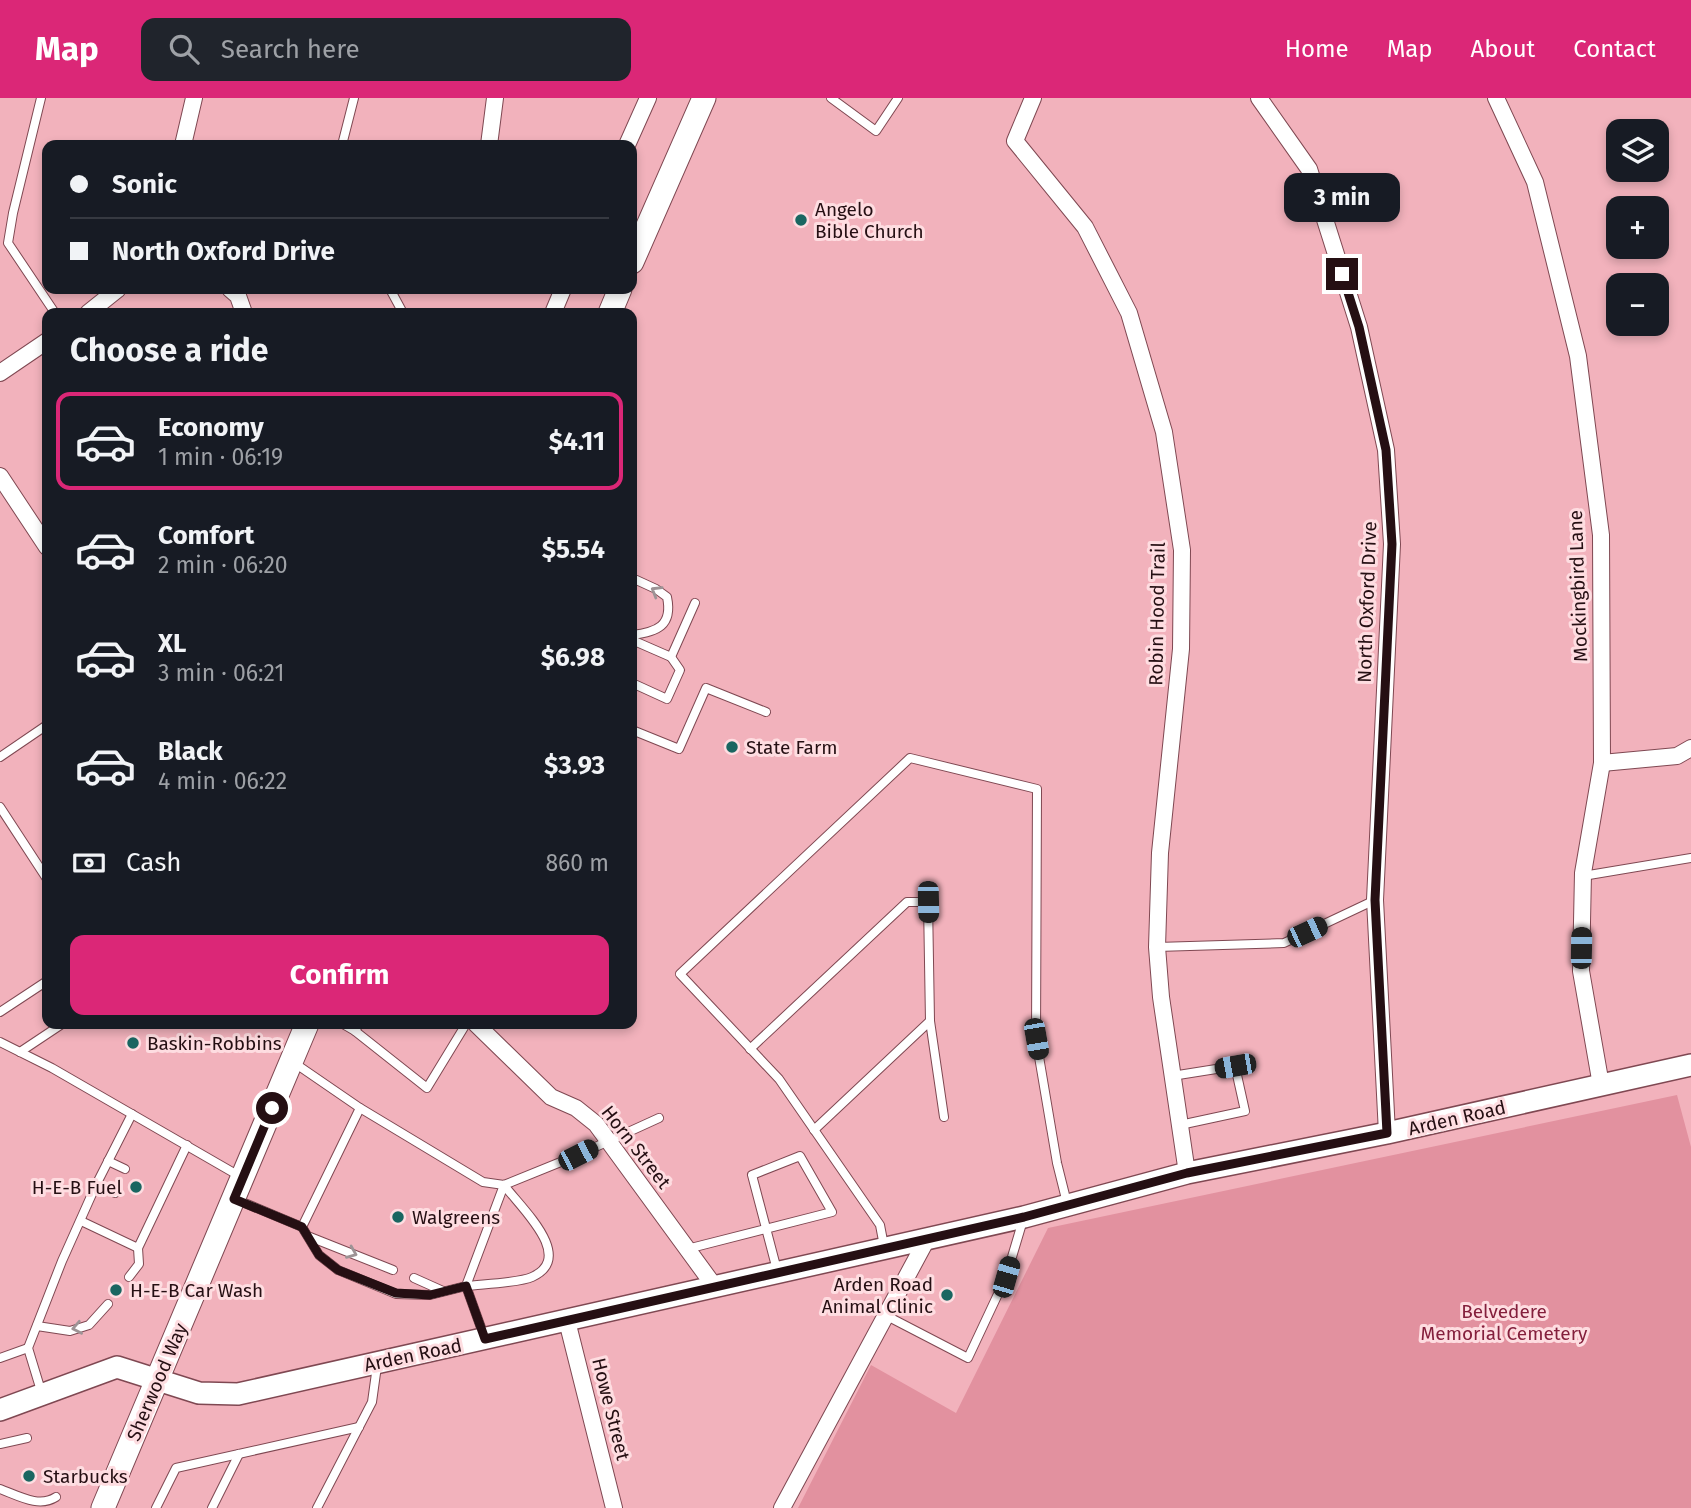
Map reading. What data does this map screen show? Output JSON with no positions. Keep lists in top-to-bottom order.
{
  "streets": {
    "main road": ["Arden Road", "Sherwood Way"],
    "street": [
      "Mockingbird Lane",
      "North Oxford Drive",
      "Robin Hood Trail",
      "Horn Street",
      "Howe Street"
    ]
  },
  "crossings": [
    ["Mockingbird Lane", "Arden Road"],
    ["North Oxford Drive", "Arden Road"],
    ["Robin Hood Trail", "Arden Road"],
    ["Arden Road", "Horn Street"],
    ["Arden Road", "Sherwood Way"],
    ["Arden Road", "Howe Street"]
  ],
  "parks": ["Belvedere Memorial Cemetery"],
  "places": [
    "Angelo Bible Church",
    "State Farm",
    "Baskin-Robbins",
    "H-E-B Fuel",
    "Walgreens",
    "H-E-B Car Wash",
    "Arden Road Animal Clinic",
    "Starbucks"
  ],
  "page": {
    "header": "Map",
    "search": "Search here",
    "nav": [
      "Home",
      "Map",
      "About",
      "Contact"
    ],
    "map_buttons": ["+", "−"],
    "banner": ["Sonic", "North Oxford Drive"],
    "bubble": "3 min",
    "heading": "Choose a ride",
    "list": [
      {
        "name": "Economy",
        "note": "1 min · 06:19",
        "value": "$4.11"
      },
      {
        "name": "Comfort",
        "note": "2 min · 06:20",
        "value": "$5.54"
      },
      {
        "name": "XL",
        "note": "3 min · 06:21",
        "value": "$6.98"
      },
      {
        "name": "Black",
        "note": "4 min · 06:22",
        "value": "$3.93"
      }
    ],
    "pay": ["Cash", "860 m"],
    "buttons": "Confirm"
  }
}
